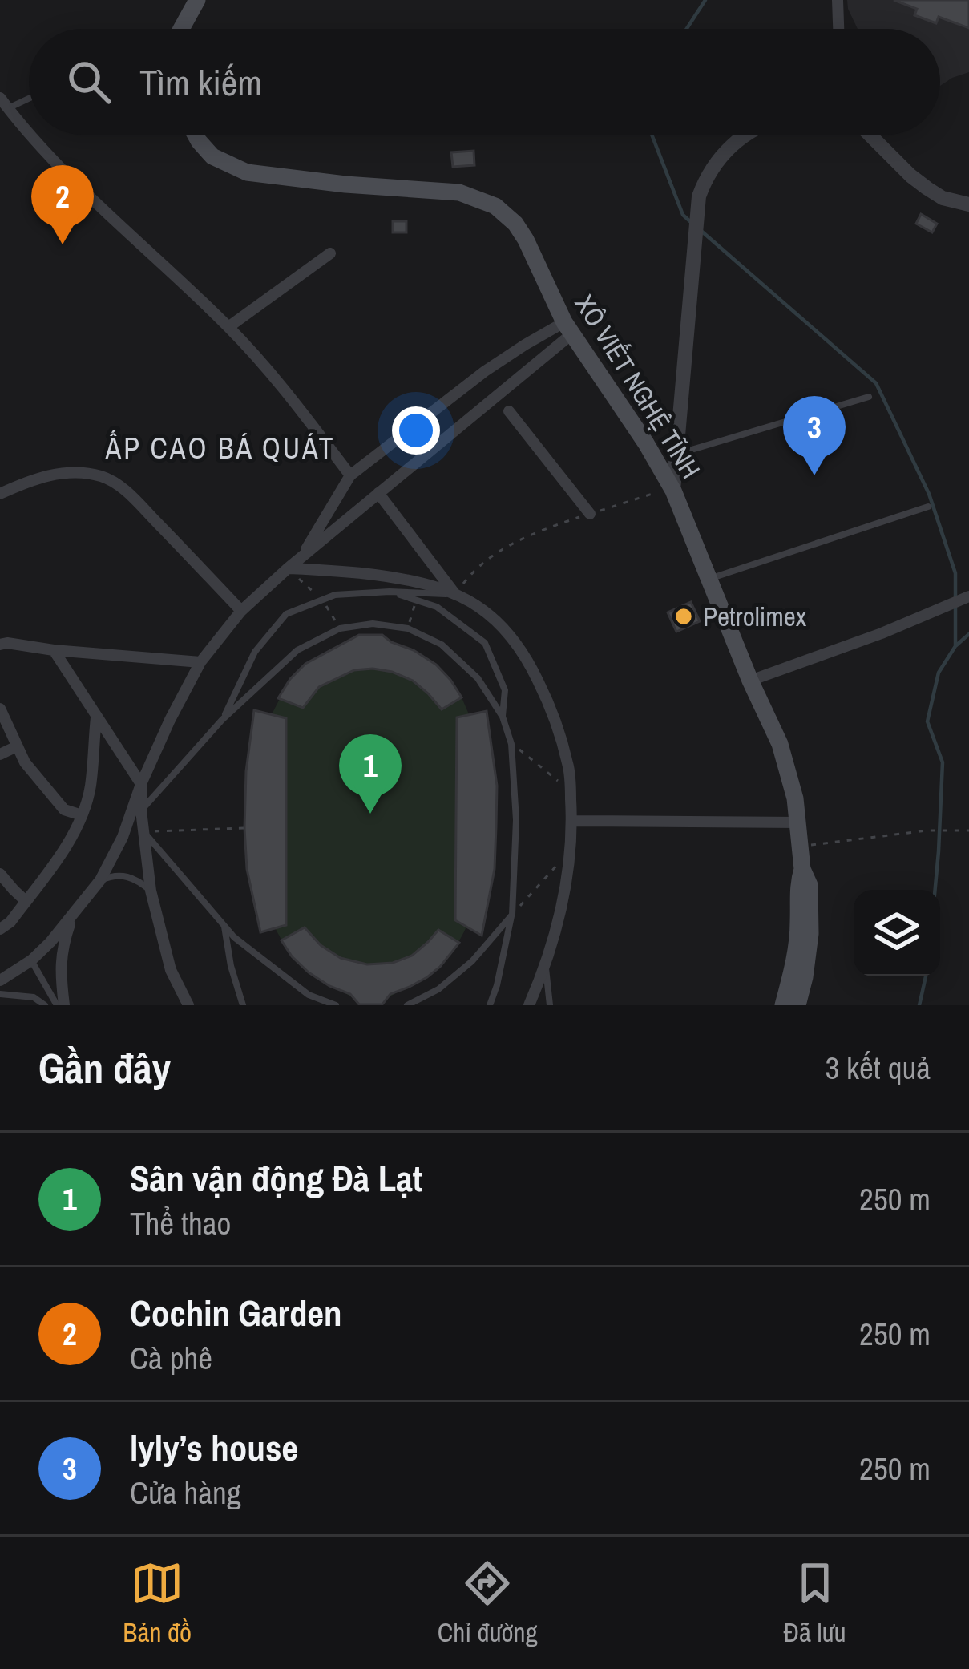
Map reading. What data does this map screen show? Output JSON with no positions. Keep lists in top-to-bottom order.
{
  "streets": {
    "main road": ["XÔ VIẾT NGHỆ TĨNH"]
  },
  "districts": ["ẤP CAO BÁ QUÁT"],
  "places": ["Petrolimex"],
  "page": {
    "search": "Tìm kiếm",
    "pins": ["2", "3", "1"],
    "heading": ["Gần đây", "3 kết quả"],
    "list": [
      {
        "mark": "1",
        "name": "Sân vận động Đà Lạt",
        "note": "Thể thao",
        "value": "250 m"
      },
      {
        "mark": "2",
        "name": "Cochin Garden",
        "note": "Cà phê",
        "value": "250 m"
      },
      {
        "mark": "3",
        "name": "lyly’s house",
        "note": "Cửa hàng",
        "value": "250 m"
      }
    ],
    "nav": ["Bản đồ", "Chỉ đường", "Đã lưu"]
  }
}
